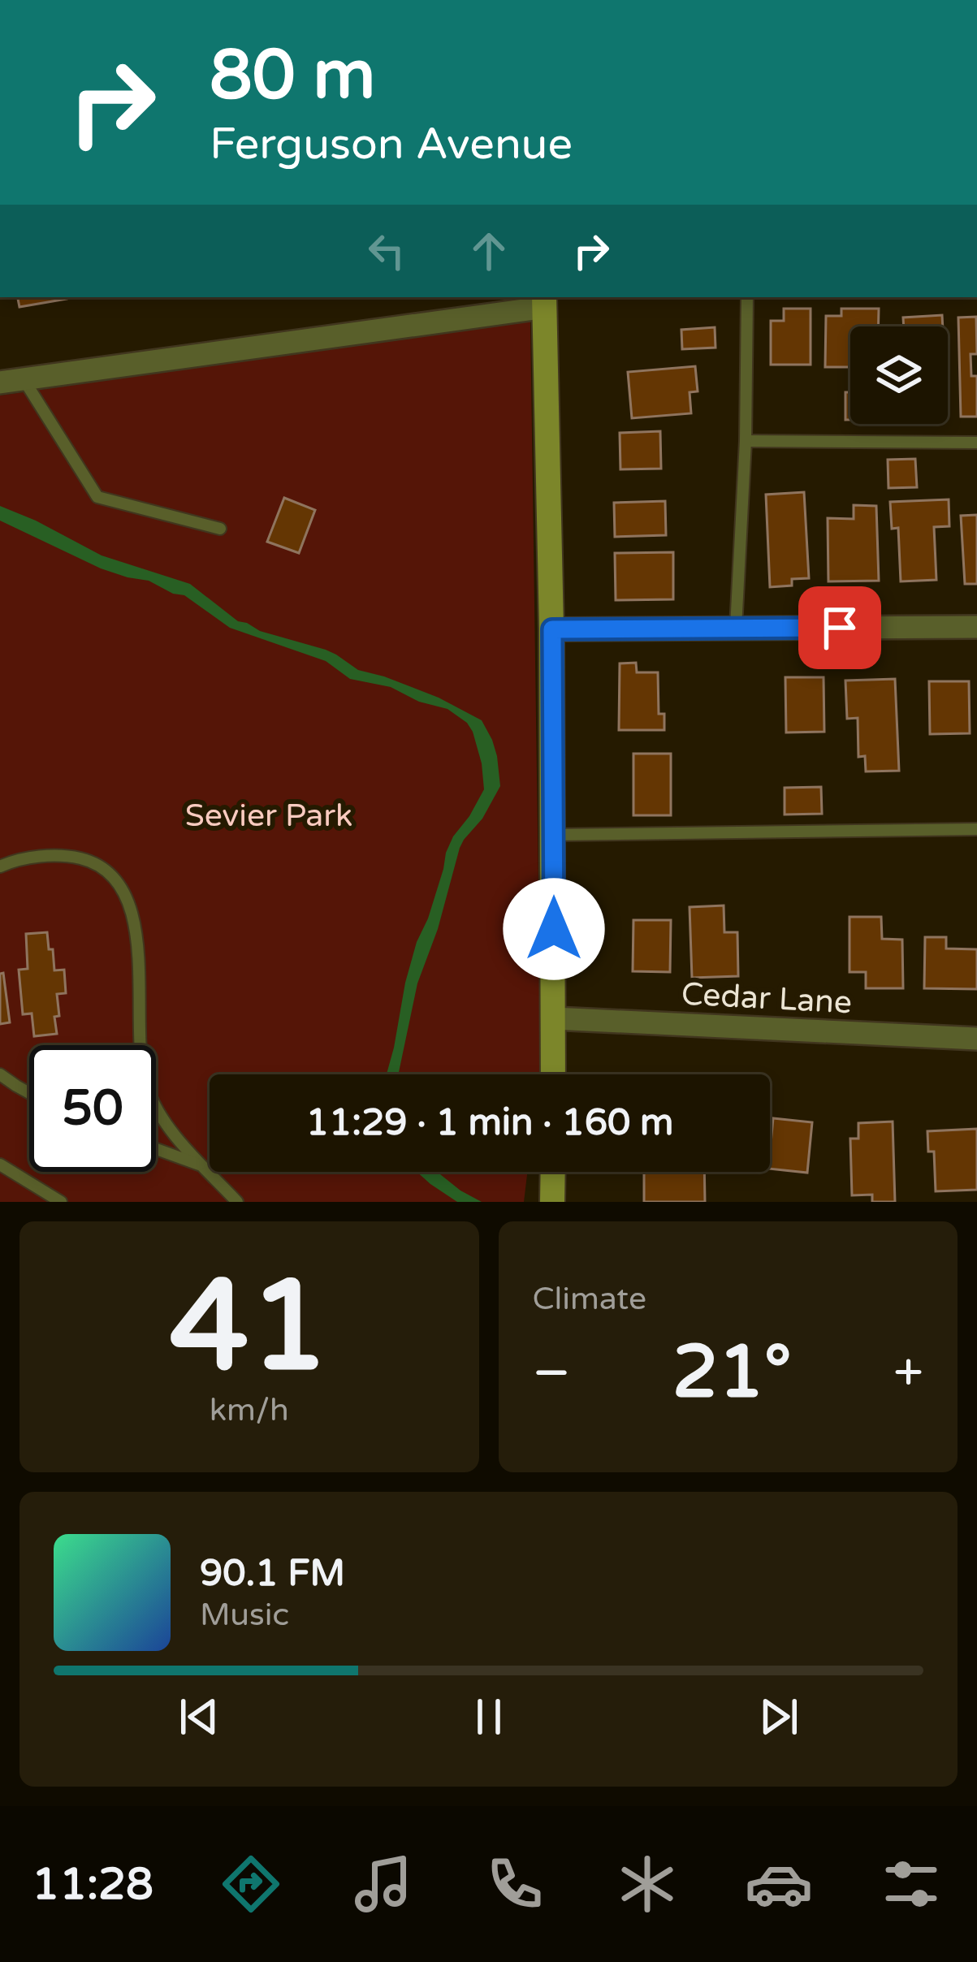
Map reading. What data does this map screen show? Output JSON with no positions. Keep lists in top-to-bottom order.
{
  "streets": {
    "street": ["Cedar Lane"]
  },
  "parks": ["Sevier Park"],
  "page": {
    "turn": ["80 m", "Ferguson Avenue"],
    "limit": "50",
    "trip": "11:29 · 1 min · 160 m",
    "tile": [
      ["41", "km/h"],
      "Climate"
    ],
    "heat": ["−", "21°", "+"],
    "song": ["90.1 FM", "Music"],
    "tabs": "11:28"
  }
}
